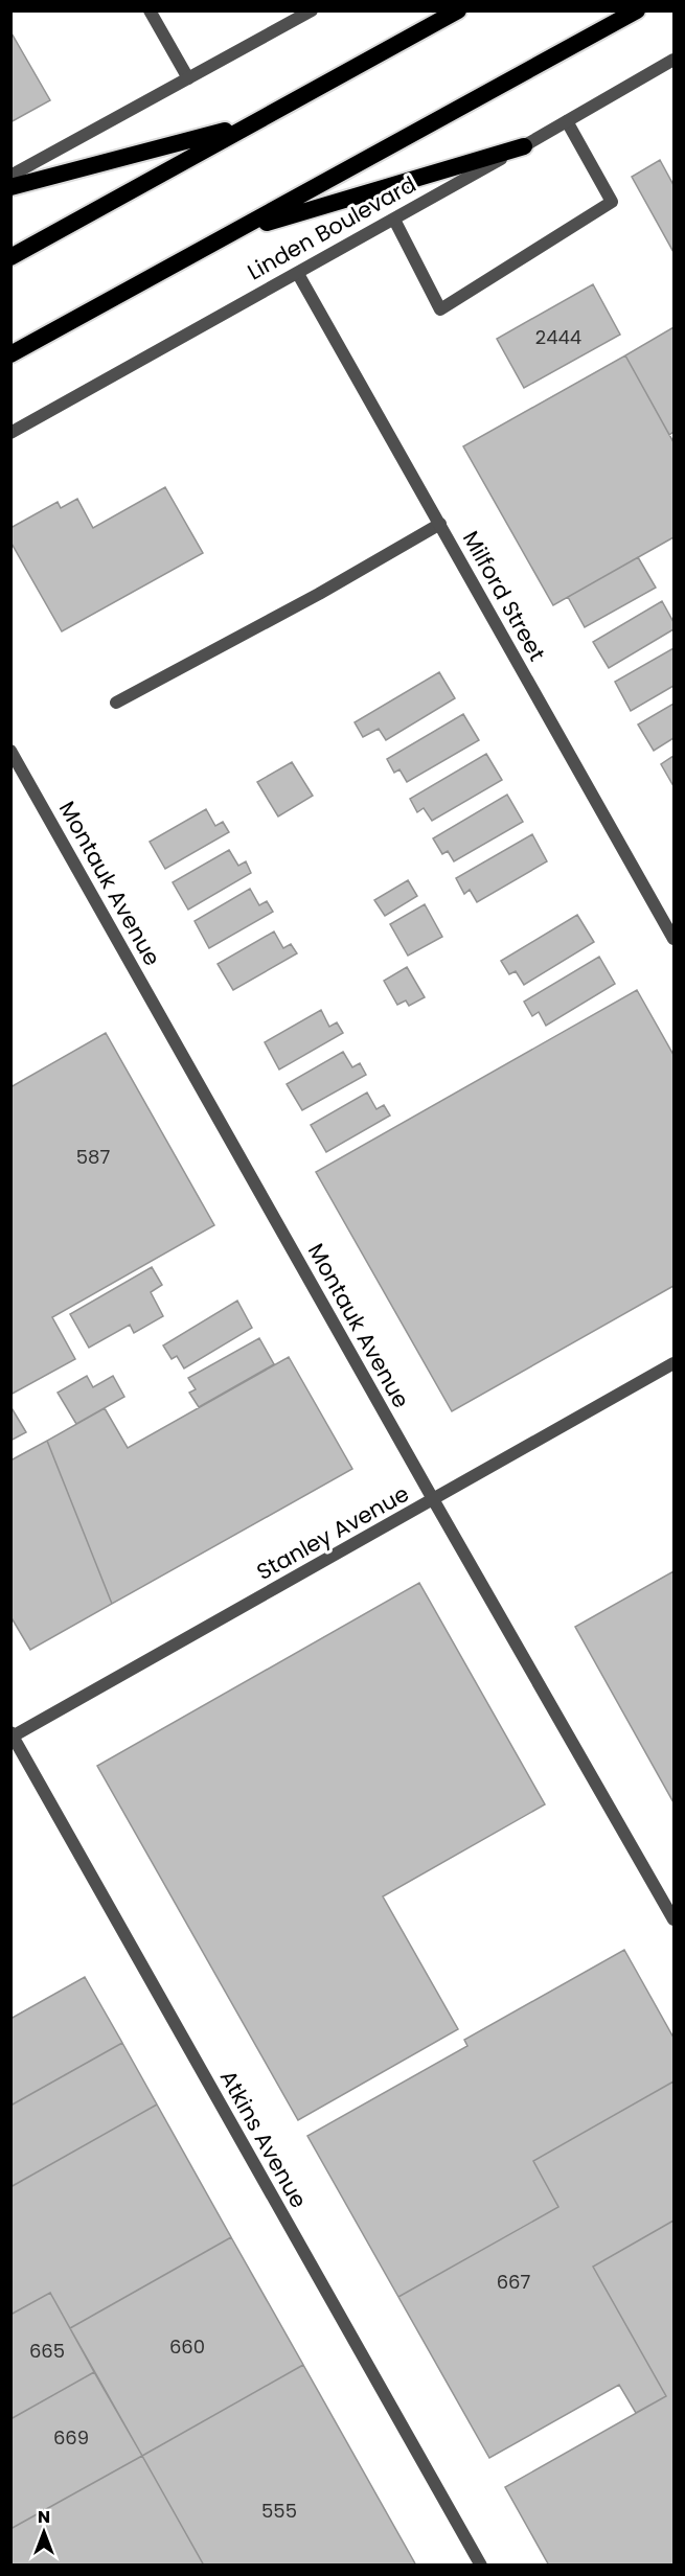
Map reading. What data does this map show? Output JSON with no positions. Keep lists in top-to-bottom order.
{
  "streets": {
    "highway": ["Linden Boulevard"],
    "street": [
      "Milford Street",
      "Montauk Avenue",
      "Stanley Avenue",
      "Atkins Avenue"
    ]
  },
  "crossings": [
    ["Linden Boulevard", "Milford Street"],
    ["Montauk Avenue", "Stanley Avenue"],
    ["Stanley Avenue", "Atkins Avenue"]
  ],
  "house_numbers": [
    "2444",
    "587",
    "667",
    "660",
    "665",
    "669",
    "555"
  ],
  "north": "top"
}
